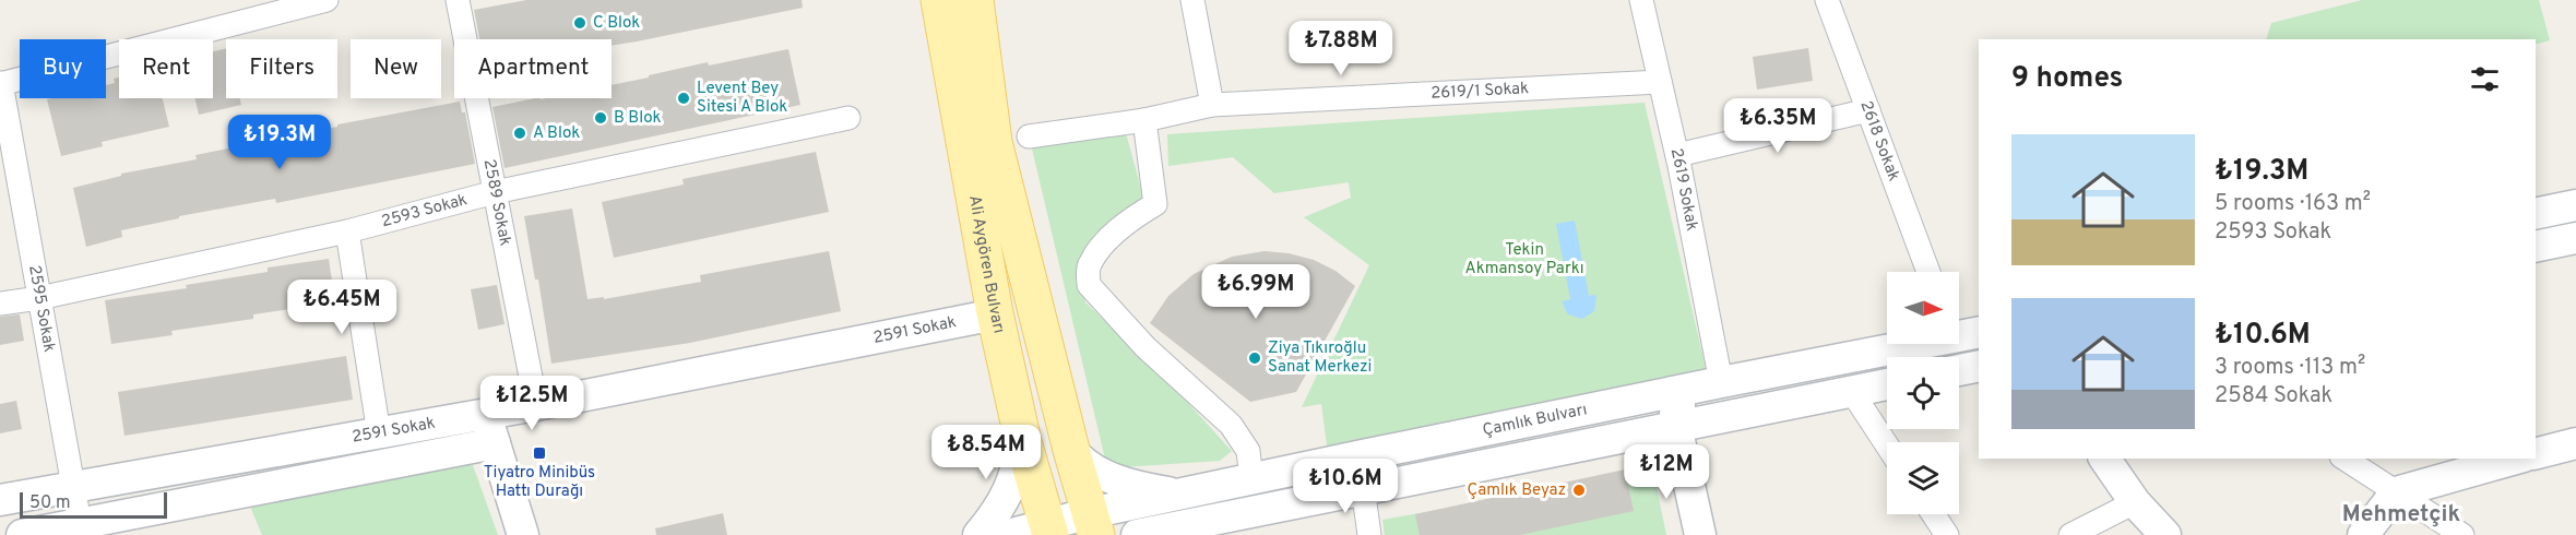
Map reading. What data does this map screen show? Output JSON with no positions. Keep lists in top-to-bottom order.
{
  "streets": {
    "main road": ["Ali Aygören Bulvarı"],
    "street": [
      "2619/1 Sokak",
      "2618 Sokak",
      "2619 Sokak",
      "2589 Sokak",
      "2593 Sokak",
      "2595 Sokak",
      "2591 Sokak",
      "Çamlık Bulvarı"
    ]
  },
  "crossings": [
    ["2619/1 Sokak", "2619 Sokak"],
    ["2619 Sokak", "Çamlık Bulvarı"],
    ["2589 Sokak", "2593 Sokak"],
    ["2589 Sokak", "2591 Sokak"],
    ["2593 Sokak", "2595 Sokak"],
    ["Ali Aygören Bulvarı", "Çamlık Bulvarı"],
    ["2595 Sokak", "2591 Sokak"]
  ],
  "districts": ["Mehmetçik"],
  "parks": ["Tekin Akmansoy Parkı"],
  "places": {
    "other": [
      "C Blok",
      "Levent Bey Sitesi A Blok",
      "B Blok",
      "A Blok",
      "Ziya Tıkıroğlu Sanat Merkezi",
      "Çamlık Beyaz"
    ],
    "transit": ["Tiyatro Minibüs Hattı Durağı"]
  },
  "scale_bar": "50 m",
  "north": "right",
  "page": {
    "price": [
      "₺7.88M",
      "₺6.35M",
      "₺19.3M",
      "₺6.99M",
      "₺6.45M",
      "₺12.5M",
      "₺8.54M",
      "₺12M",
      "₺10.6M"
    ],
    "chip": [
      "Buy",
      "Rent",
      "Filters",
      "New",
      "Apartment"
    ],
    "heading": "9 homes",
    "list": [
      {
        "name": "₺19.3M",
        "note": "5 rooms · 163 m² · 2593 Sokak"
      },
      {
        "name": "₺10.6M",
        "note": "3 rooms · 113 m² · 2584 Sokak"
      }
    ],
    "scale": "50 m"
  }
}
